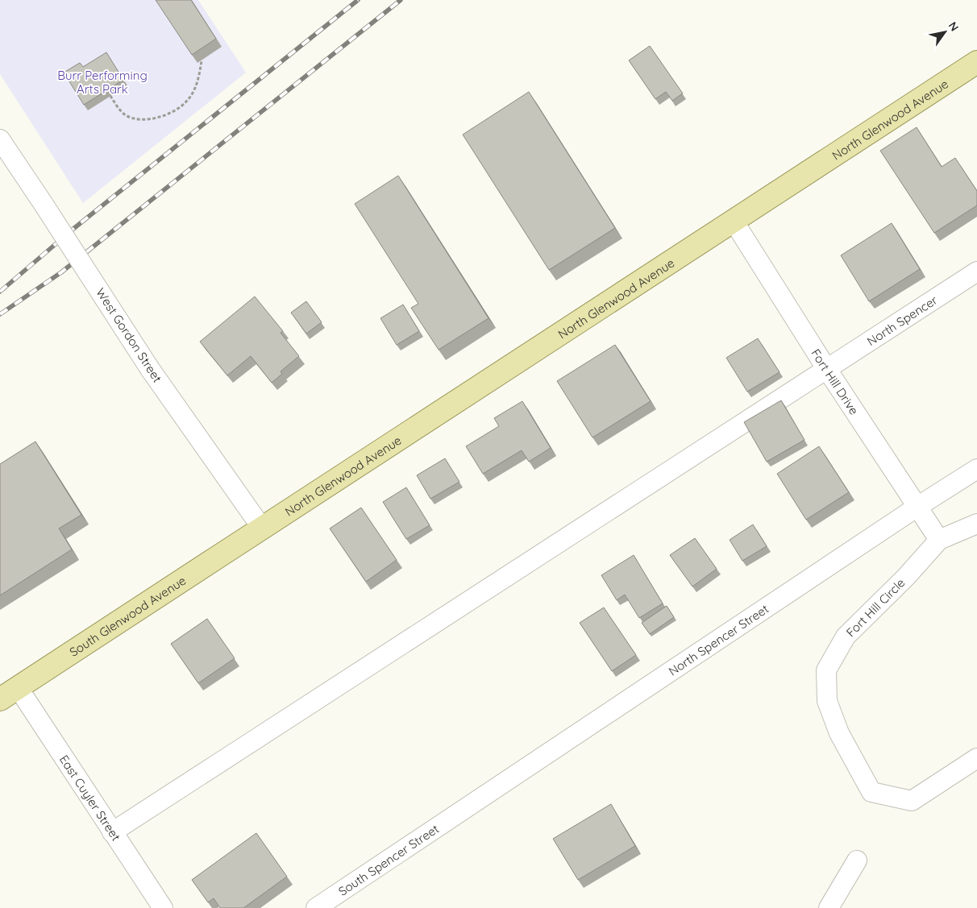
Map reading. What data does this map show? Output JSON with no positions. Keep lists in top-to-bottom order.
{
  "streets": {
    "main road": ["North Glenwood Avenue", "South Glenwood Avenue"],
    "street": [
      "North Spencer",
      "West Gordon Street",
      "Fort Hill Drive",
      "Fort Hill Circle",
      "North Spencer Street",
      "East Cuyler Street",
      "South Spencer Street"
    ]
  },
  "crossings": [
    ["North Glenwood Avenue", "West Gordon Street"],
    ["North Glenwood Avenue", "Fort Hill Drive"],
    ["North Glenwood Avenue", "South Glenwood Avenue"],
    ["North Spencer", "Fort Hill Drive"],
    ["North Spencer", "East Cuyler Street"],
    ["West Gordon Street", "South Glenwood Avenue"],
    ["Fort Hill Drive", "Fort Hill Circle"],
    ["Fort Hill Drive", "North Spencer Street"],
    ["South Glenwood Avenue", "East Cuyler Street"],
    ["North Spencer Street", "South Spencer Street"]
  ],
  "parks": ["Burr Performing Arts Park"],
  "north": "top right"
}
